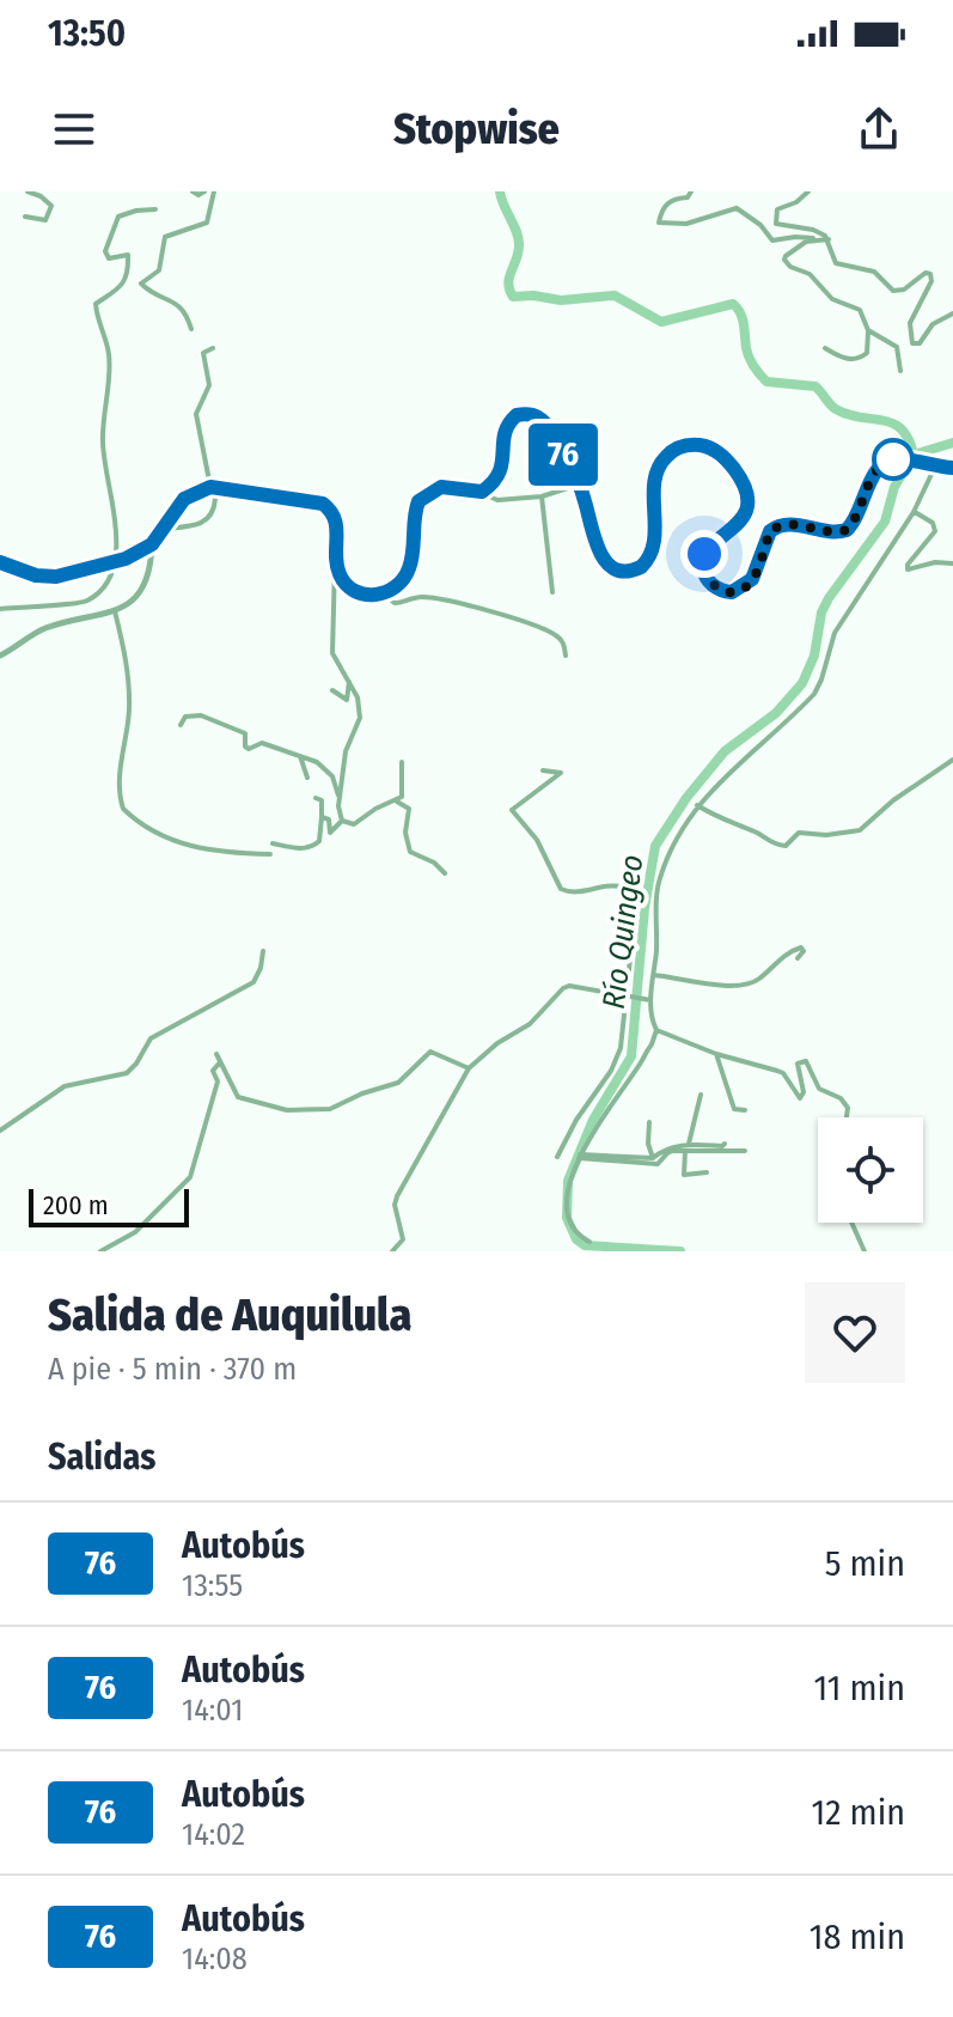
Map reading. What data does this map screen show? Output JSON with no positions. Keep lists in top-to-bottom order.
{
  "water": ["Río Quingeo"],
  "lines": ["bus line 76"],
  "scale_bar": "200 m",
  "page": {
    "status": "13:50",
    "header": "Stopwise",
    "on_map": "76",
    "scale": "200 m",
    "heading": [
      ["Salida de Auquilula", "A pie · 5 min · 370 m"],
      "Salidas"
    ],
    "list": [
      {
        "mark": "76",
        "name": "Autobús",
        "note": "13:55",
        "value": "5 min"
      },
      {
        "mark": "76",
        "name": "Autobús",
        "note": "14:01",
        "value": "11 min"
      },
      {
        "mark": "76",
        "name": "Autobús",
        "note": "14:02",
        "value": "12 min"
      },
      {
        "mark": "76",
        "name": "Autobús",
        "note": "14:08",
        "value": "18 min"
      }
    ]
  }
}
